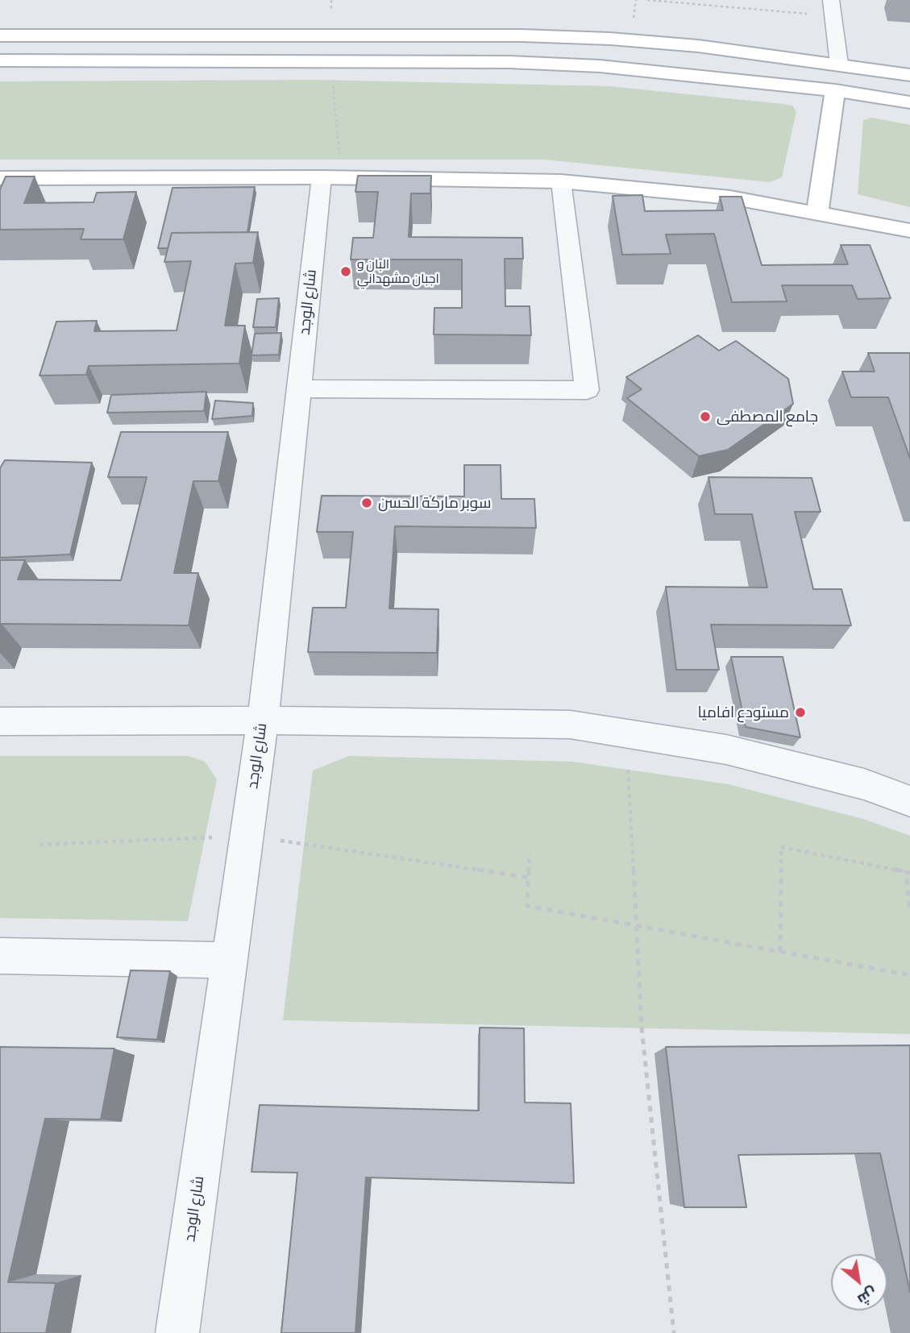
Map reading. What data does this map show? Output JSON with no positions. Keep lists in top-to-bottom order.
{
  "streets": {
    "street": ["شارع الوجد"]
  },
  "places": [
    "البان و اجبان مشهداني",
    "جامع المصطفى",
    "سوبر ماركة الحسن",
    "مستودع افاميا"
  ],
  "north": "bottom right"
}
